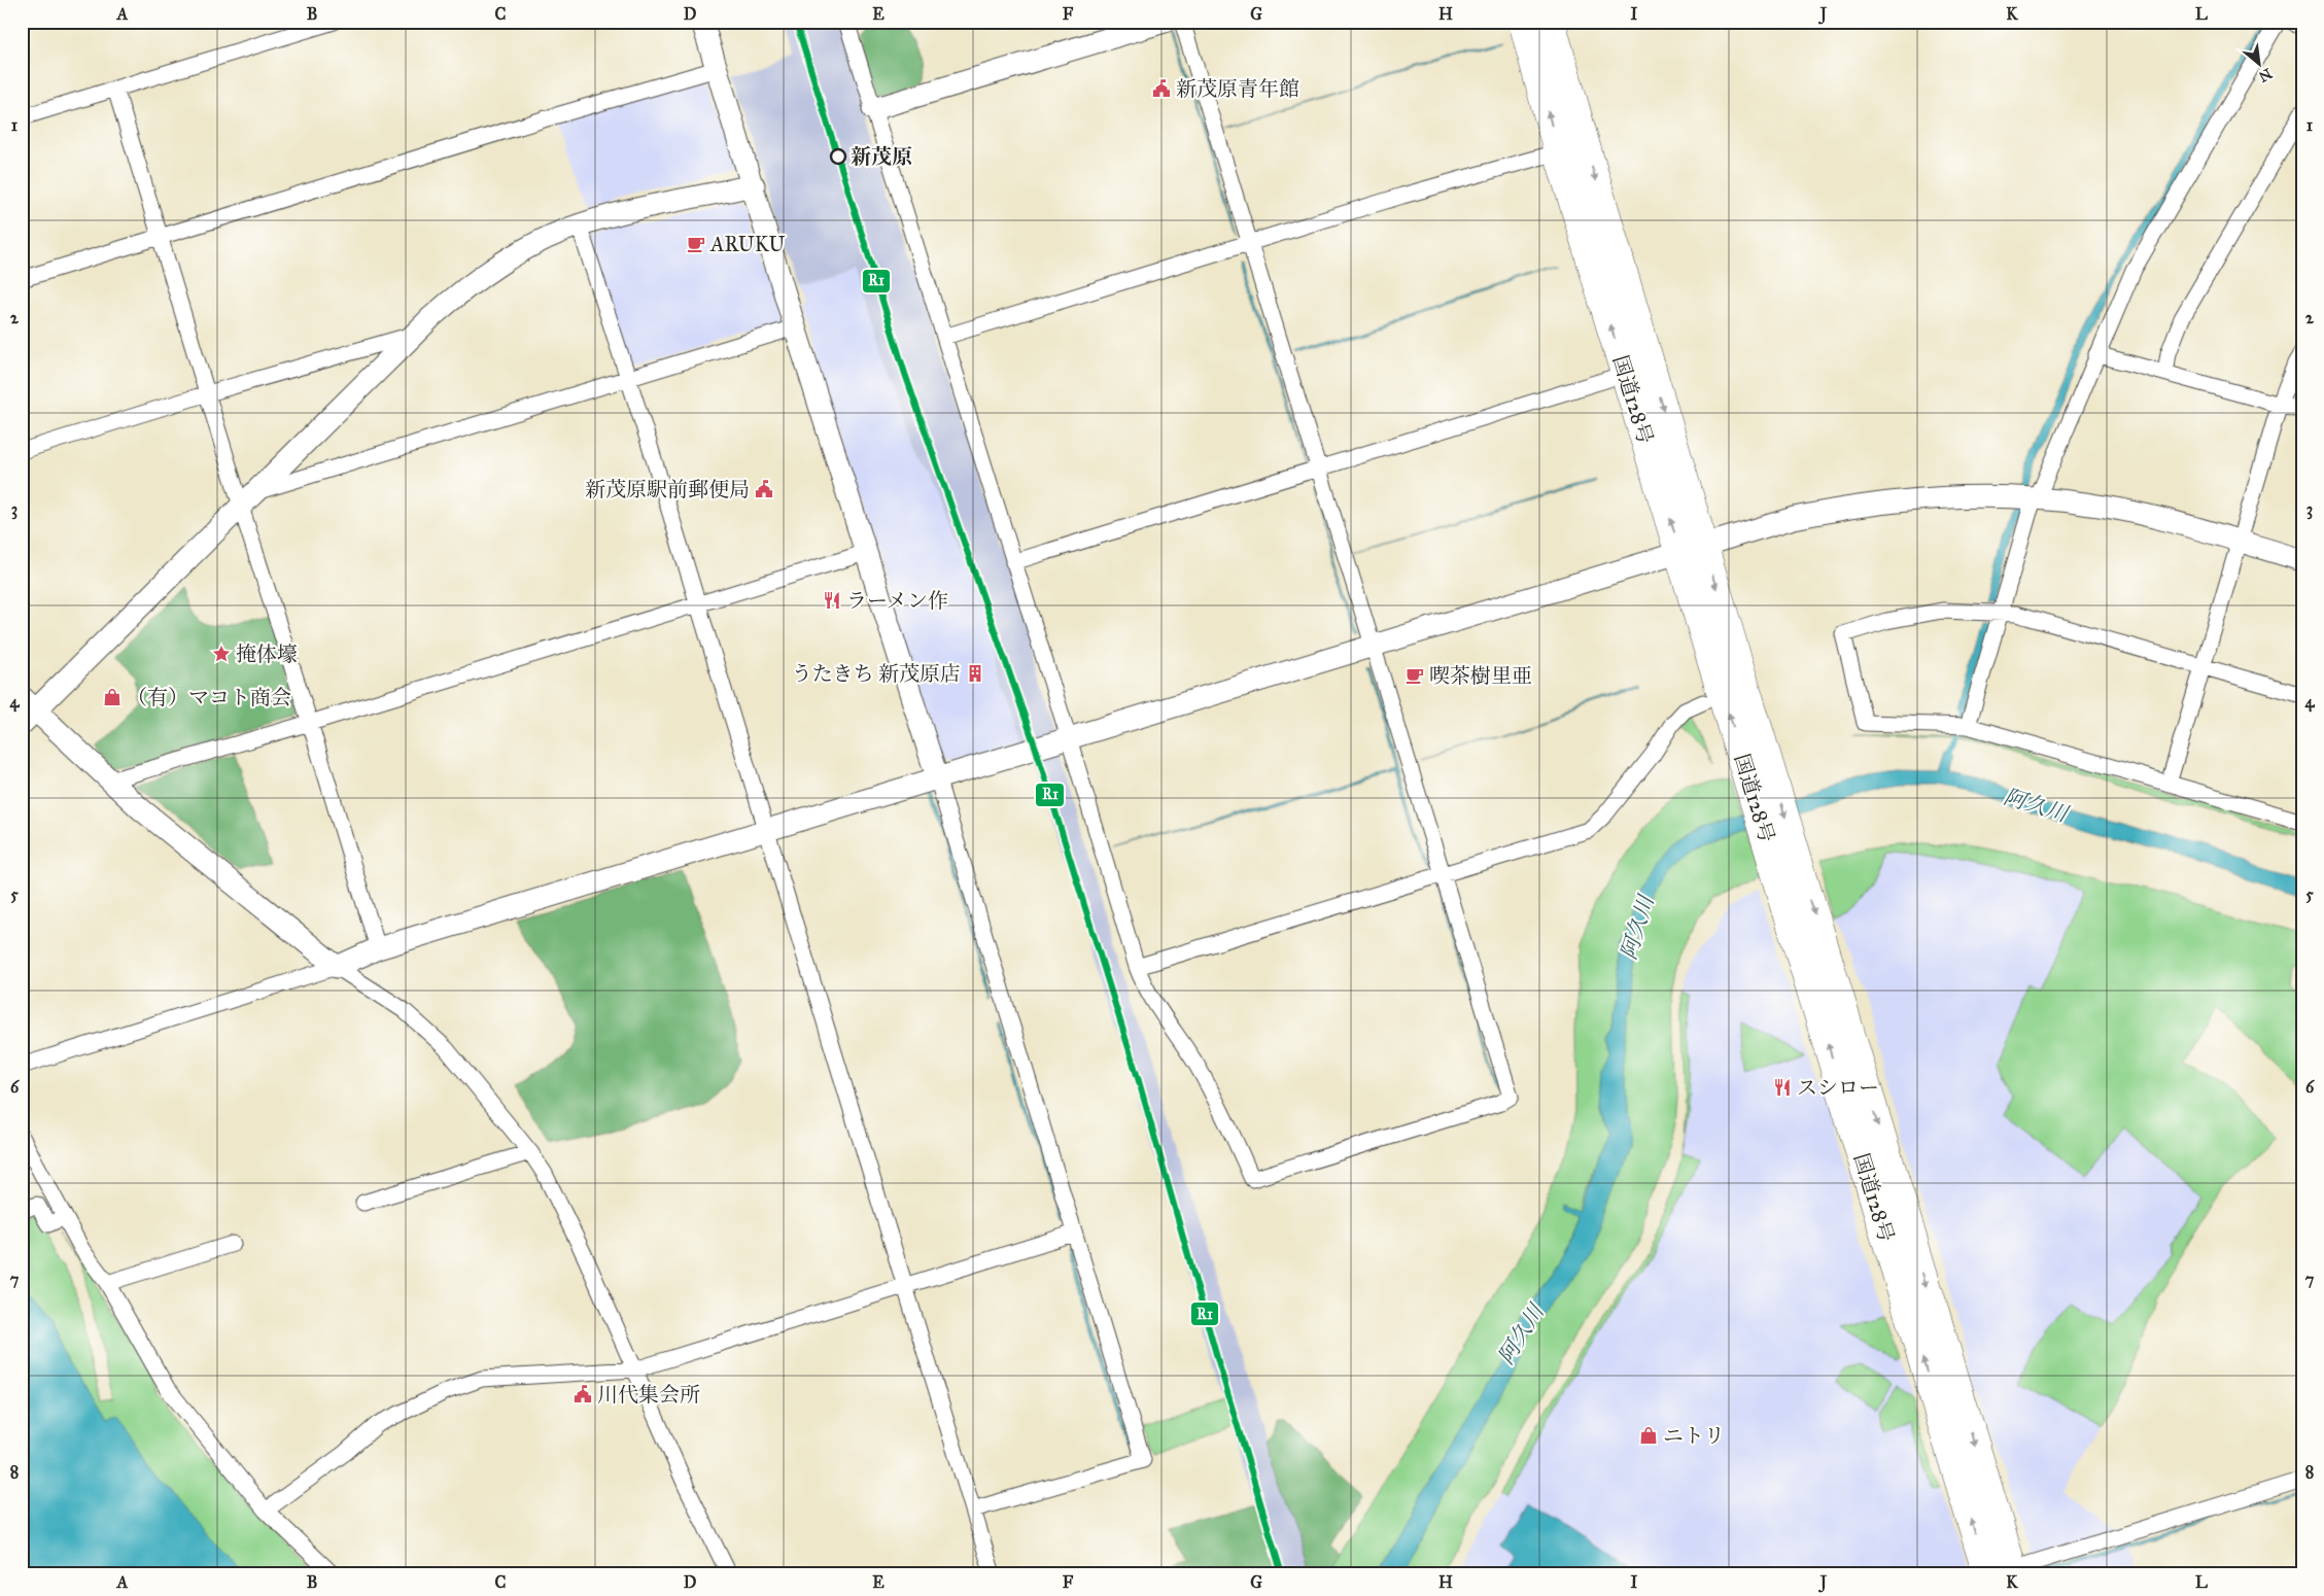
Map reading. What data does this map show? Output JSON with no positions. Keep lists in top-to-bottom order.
{
  "streets": {
    "highway": ["国道128号"]
  },
  "water": ["阿久川"],
  "places": {
    "public building": ["新茂原青年館", "新茂原駅前郵便局", "川代集会所"],
    "other": ["新茂原"],
    "cafe": ["ARUKU", "喫茶樹里亜"],
    "restaurant": ["ラーメン作", "スシロー"],
    "place": ["掩体壕"],
    "building": ["うたきち 新茂原店"],
    "shop": ["（有）マコト商会", "ニトリ"]
  },
  "lines": ["transit line R1"],
  "north": "bottom right",
  "grid": {
    "columns": [
      "A",
      "B",
      "C",
      "D",
      "E",
      "F",
      "G",
      "H",
      "I",
      "J",
      "K",
      "L"
    ],
    "rows": [
      "1",
      "2",
      "3",
      "4",
      "5",
      "6",
      "7",
      "8"
    ]
  }
}
